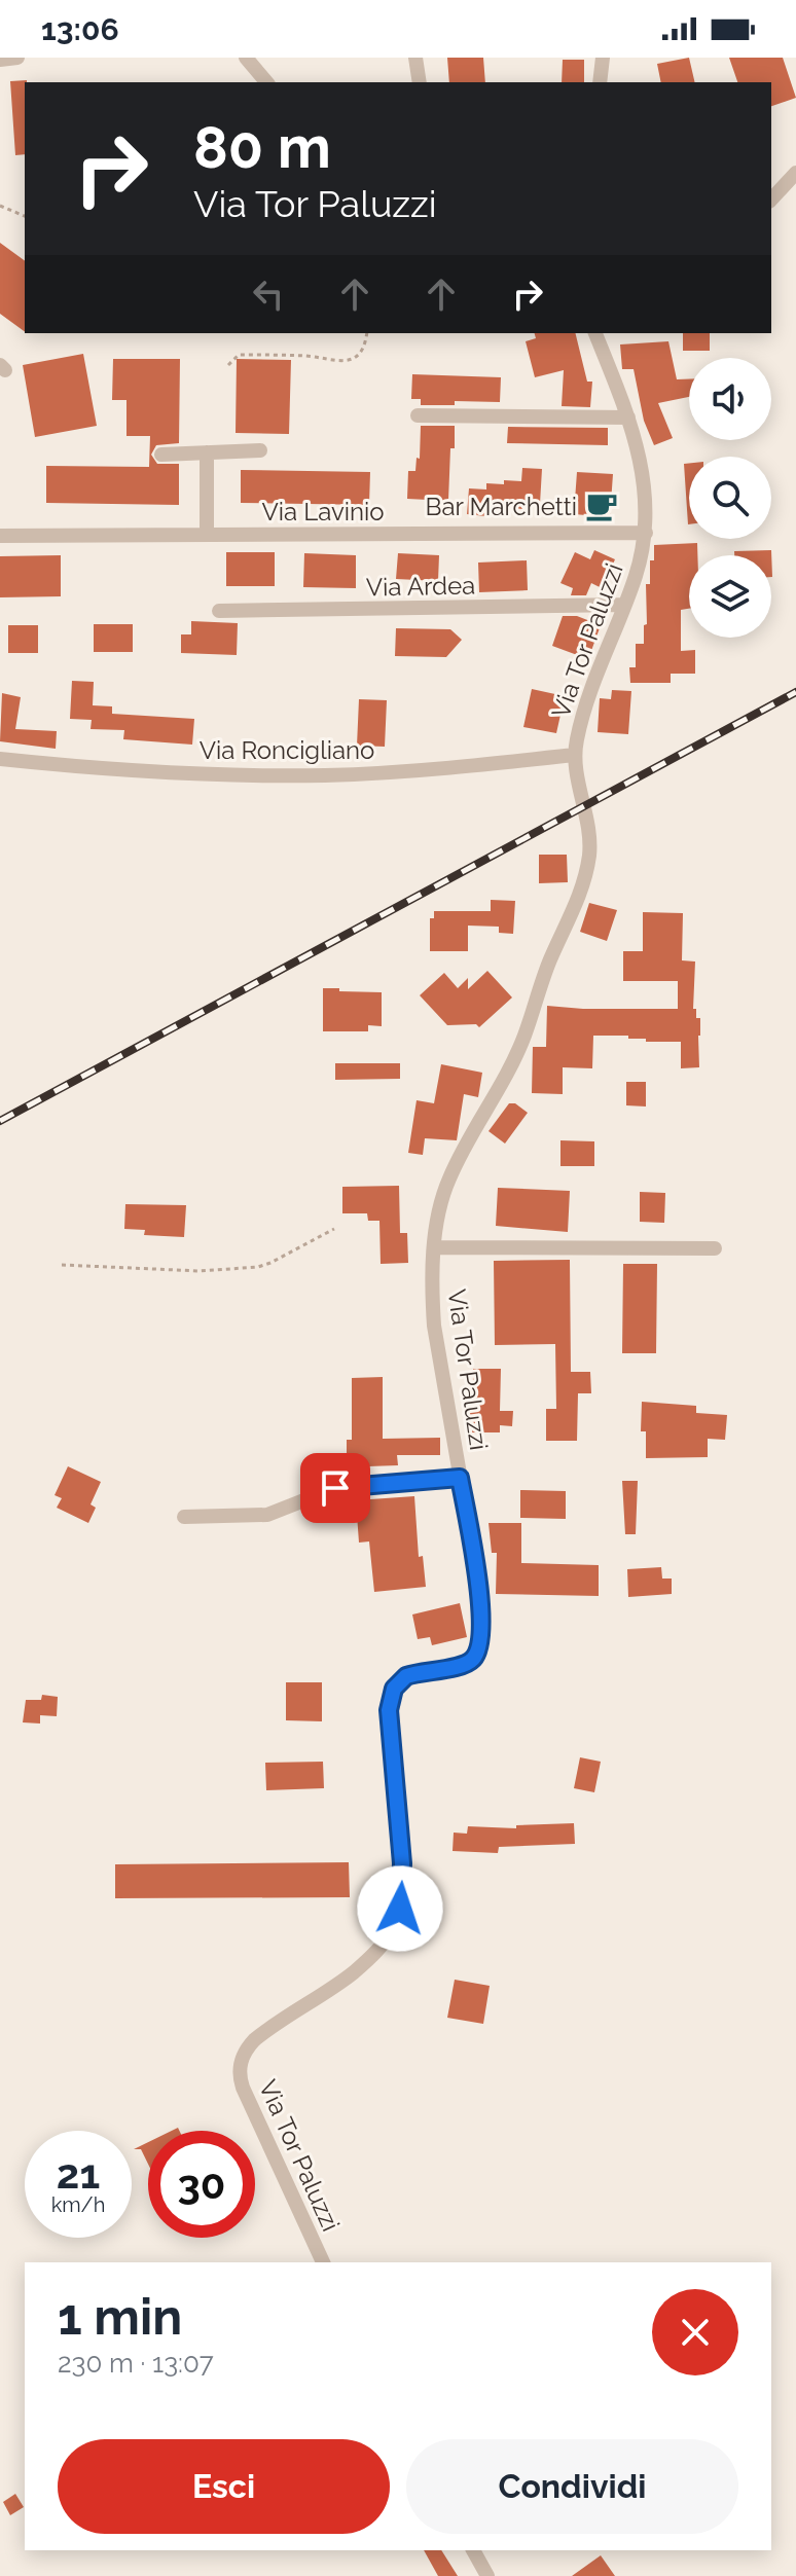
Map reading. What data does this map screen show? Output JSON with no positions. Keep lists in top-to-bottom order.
{
  "streets": {
    "street": [
      "Via Lavinio",
      "Via Ardea",
      "Via Tor Paluzzi",
      "Via Roncigliano"
    ]
  },
  "crossings": [
    ["Via Lavinio", "Via Tor Paluzzi"],
    ["Via Ardea", "Via Tor Paluzzi"],
    ["Via Tor Paluzzi", "Via Roncigliano"]
  ],
  "places": {
    "cafe": ["Bar Marchetti"]
  },
  "page": {
    "status": "13:06",
    "turn": ["80 m", "Via Tor Paluzzi"],
    "speed": "21 km/h",
    "limit": "30",
    "heading": ["1 min", "230 m · 13:07"],
    "buttons": ["Esci", "Condividi"]
  }
}
